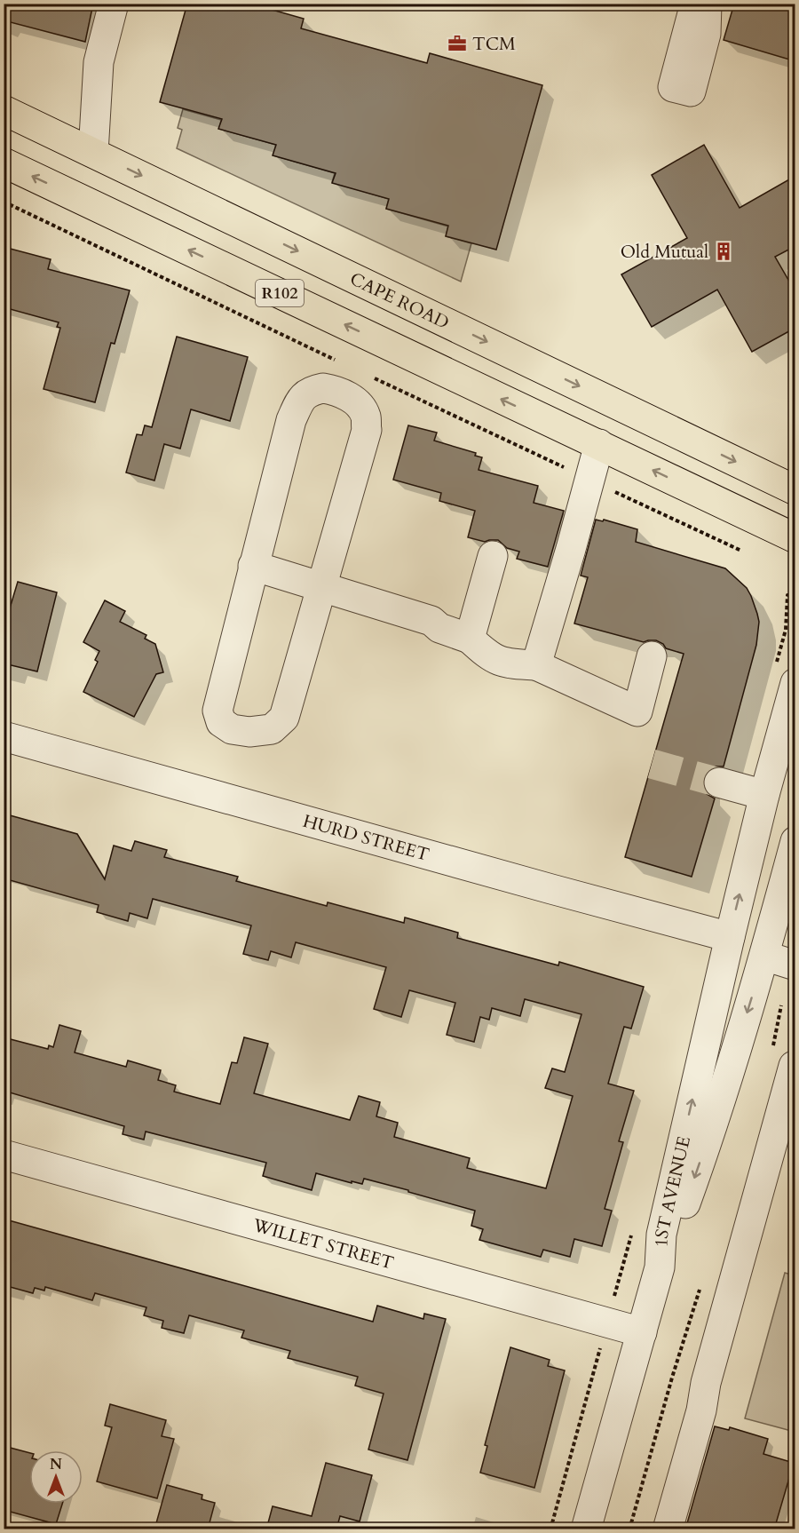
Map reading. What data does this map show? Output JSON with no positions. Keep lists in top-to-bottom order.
{
  "streets": {
    "main road": ["R102", "CAPE ROAD"],
    "street": ["HURD STREET", "1ST AVENUE", "WILLET STREET"]
  },
  "crossings": [
    ["HURD STREET", "1ST AVENUE"]
  ],
  "places": {
    "office": ["TCM"],
    "building": ["Old Mutual"]
  },
  "north": "top"
}
